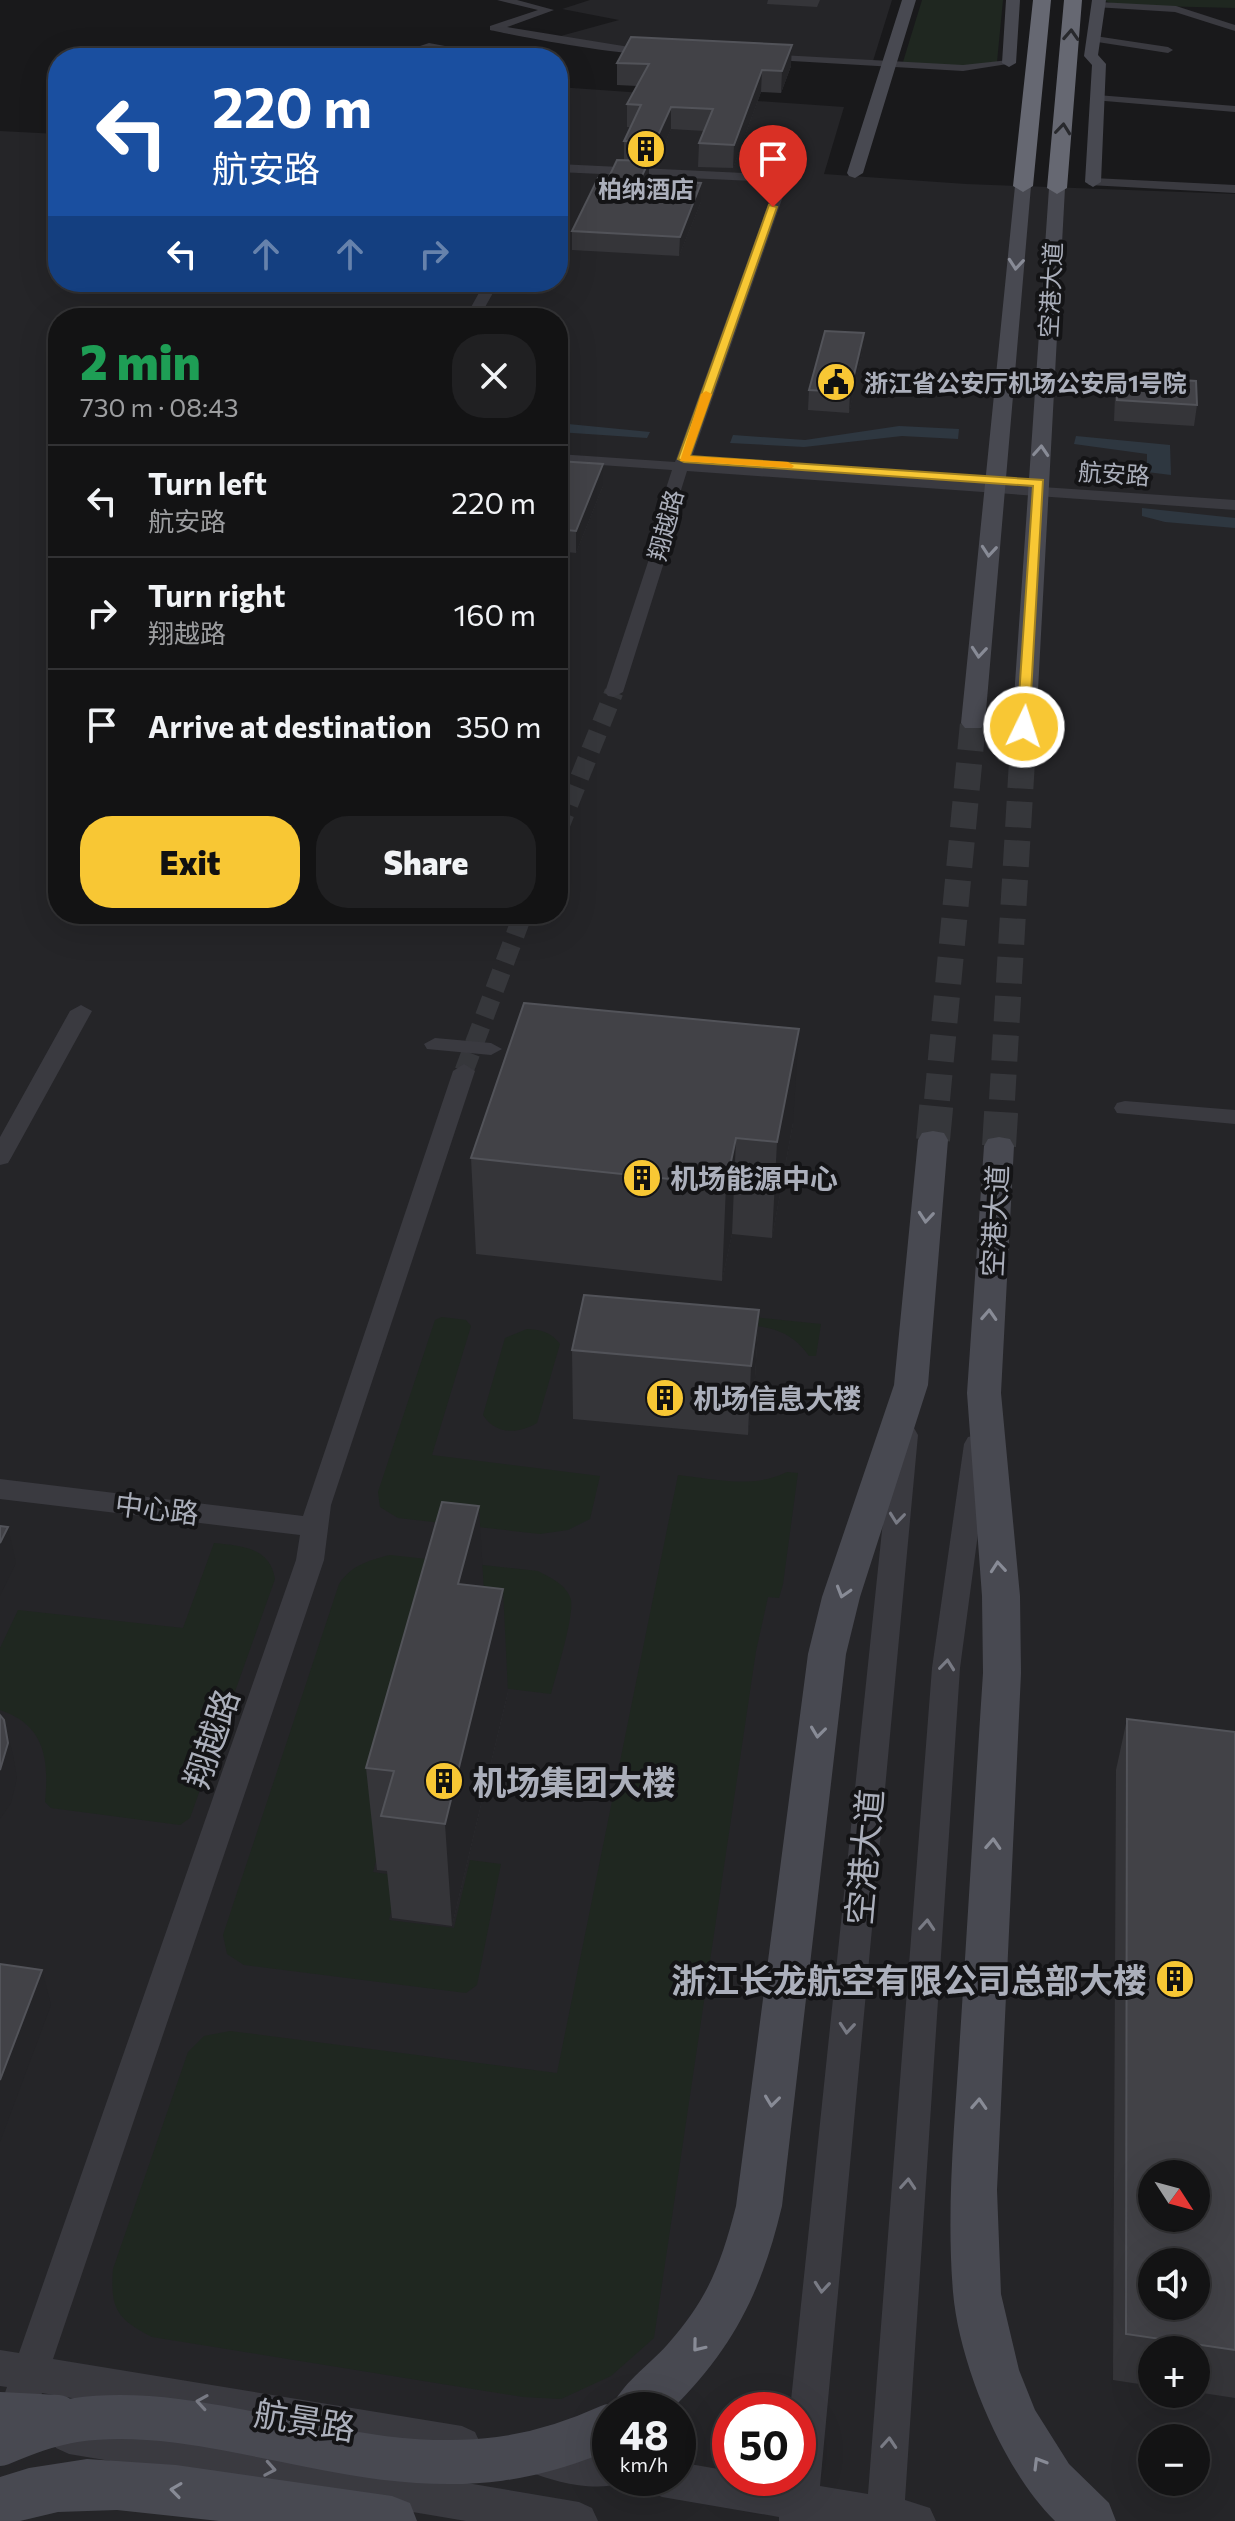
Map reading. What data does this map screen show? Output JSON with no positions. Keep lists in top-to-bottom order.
{
  "streets": {
    "main road": ["空港大道"],
    "street": [
      "航安路",
      "翔越路",
      "中心路",
      "航景路"
    ]
  },
  "crossings": [
    ["空港大道", "航安路"],
    ["航安路", "翔越路"],
    ["翔越路", "中心路"],
    ["翔越路", "航景路"]
  ],
  "places": {
    "building": [
      "柏纳酒店",
      "机场能源中心",
      "机场信息大楼",
      "机场集团大楼",
      "浙江长龙航空有限公司总部大楼"
    ],
    "public building": ["浙江省公安厅机场公安局1号院"]
  },
  "north": "bottom right",
  "page": {
    "turn": ["220 m", "航安路"],
    "heading": ["2 min", "730 m · 08:43"],
    "list": [
      {
        "name": "Turn left",
        "note": "航安路",
        "value": "220 m"
      },
      {
        "name": "Turn right",
        "note": "翔越路",
        "value": "160 m"
      },
      {
        "name": "Arrive at destination",
        "value": "350 m"
      }
    ],
    "buttons": ["Exit", "Share"],
    "map_buttons": ["+", "−"],
    "speed": "48 km/h",
    "limit": "50"
  }
}
